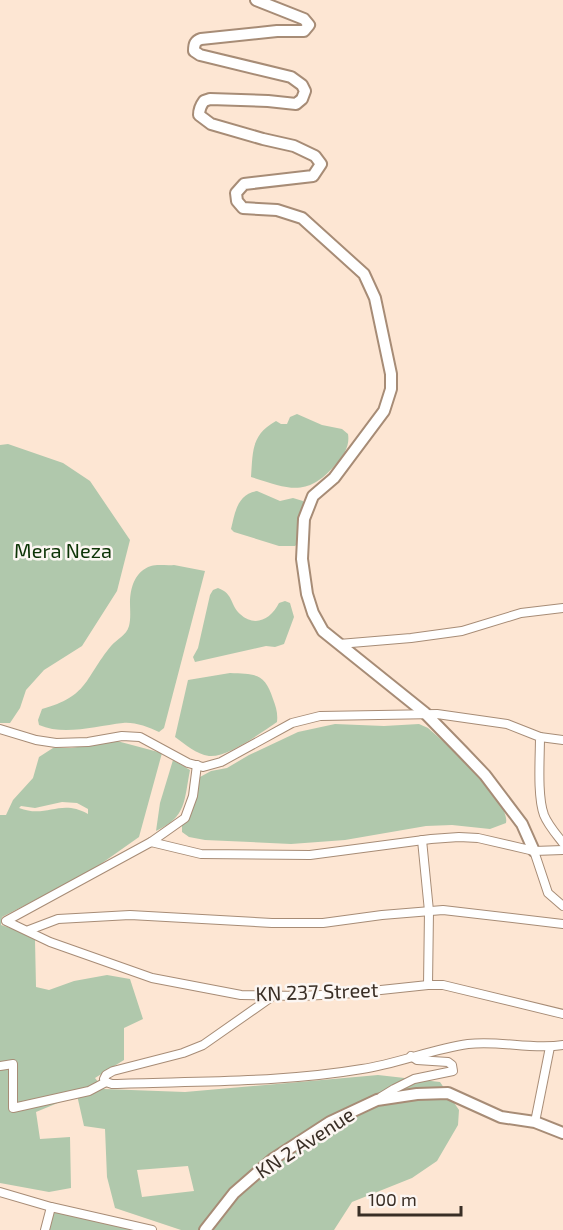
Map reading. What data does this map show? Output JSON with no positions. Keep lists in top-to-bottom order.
{
  "streets": {
    "street": ["KN 237 Street", "KN 2 Avenue"]
  },
  "parks": ["Mera Neza"],
  "scale_bar": "100 m"
}
